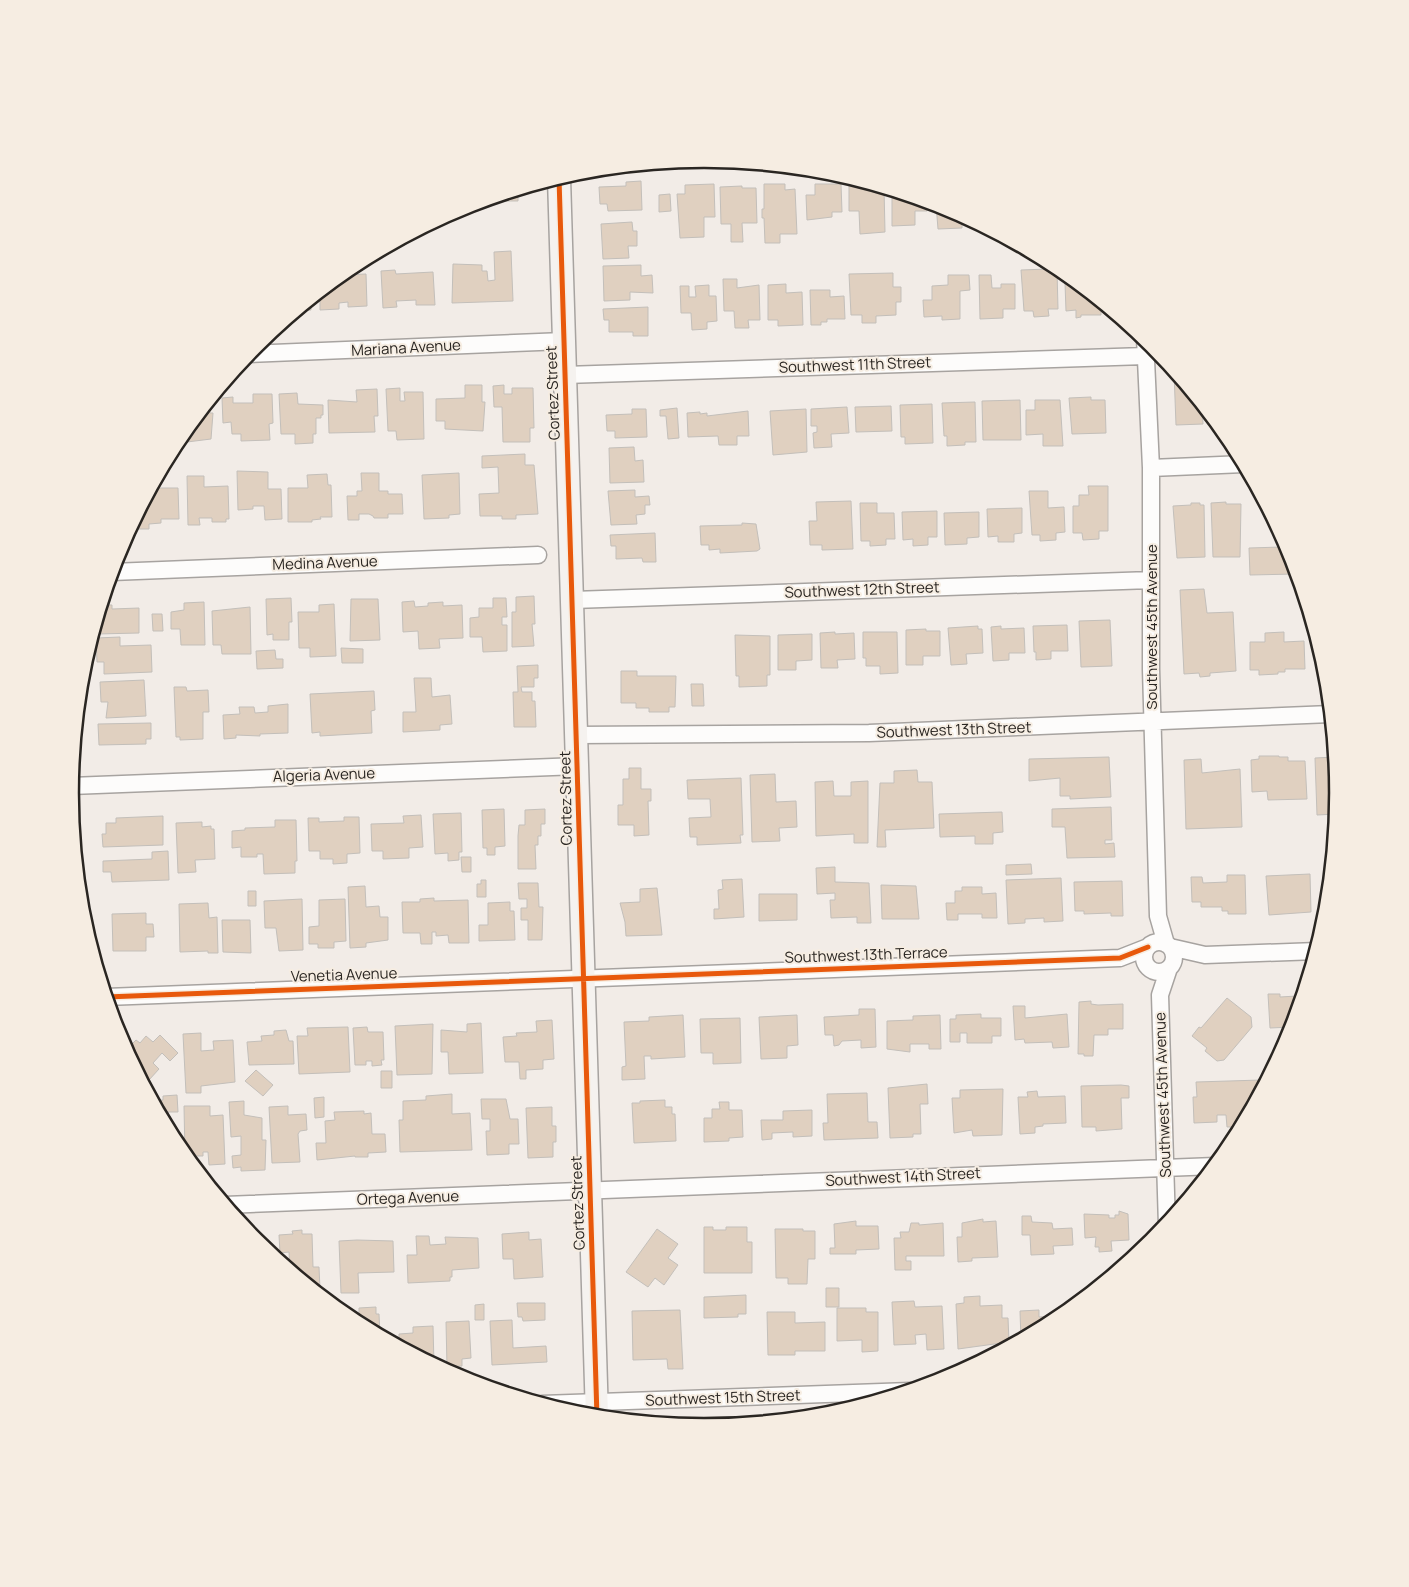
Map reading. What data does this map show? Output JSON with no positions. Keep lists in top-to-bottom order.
{
  "streets": {
    "street": [
      "Mariana Avenue",
      "Southwest 11th Street",
      "Cortez Street",
      "Medina Avenue",
      "Southwest 12th Street",
      "Southwest 45th Avenue",
      "Southwest 13th Street",
      "Algeria Avenue",
      "Southwest 13th Terrace",
      "Venetia Avenue",
      "Southwest 14th Street",
      "Ortega Avenue",
      "Southwest 15th Street"
    ]
  },
  "crossings": [
    ["Mariana Avenue", "Cortez Street"],
    ["Southwest 11th Street", "Cortez Street"],
    ["Southwest 11th Street", "Southwest 45th Avenue"],
    ["Cortez Street", "Southwest 12th Street"],
    ["Cortez Street", "Southwest 13th Street"],
    ["Cortez Street", "Algeria Avenue"],
    ["Cortez Street", "Southwest 13th Terrace"],
    ["Cortez Street", "Venetia Avenue"],
    ["Cortez Street", "Southwest 14th Street"],
    ["Cortez Street", "Ortega Avenue"],
    ["Southwest 12th Street", "Southwest 45th Avenue"],
    ["Southwest 45th Avenue", "Southwest 13th Street"],
    ["Southwest 45th Avenue", "Southwest 13th Terrace"],
    ["Southwest 45th Avenue", "Southwest 14th Street"],
    ["Southwest 13th Terrace", "Venetia Avenue"],
    ["Southwest 14th Street", "Ortega Avenue"]
  ]
}
